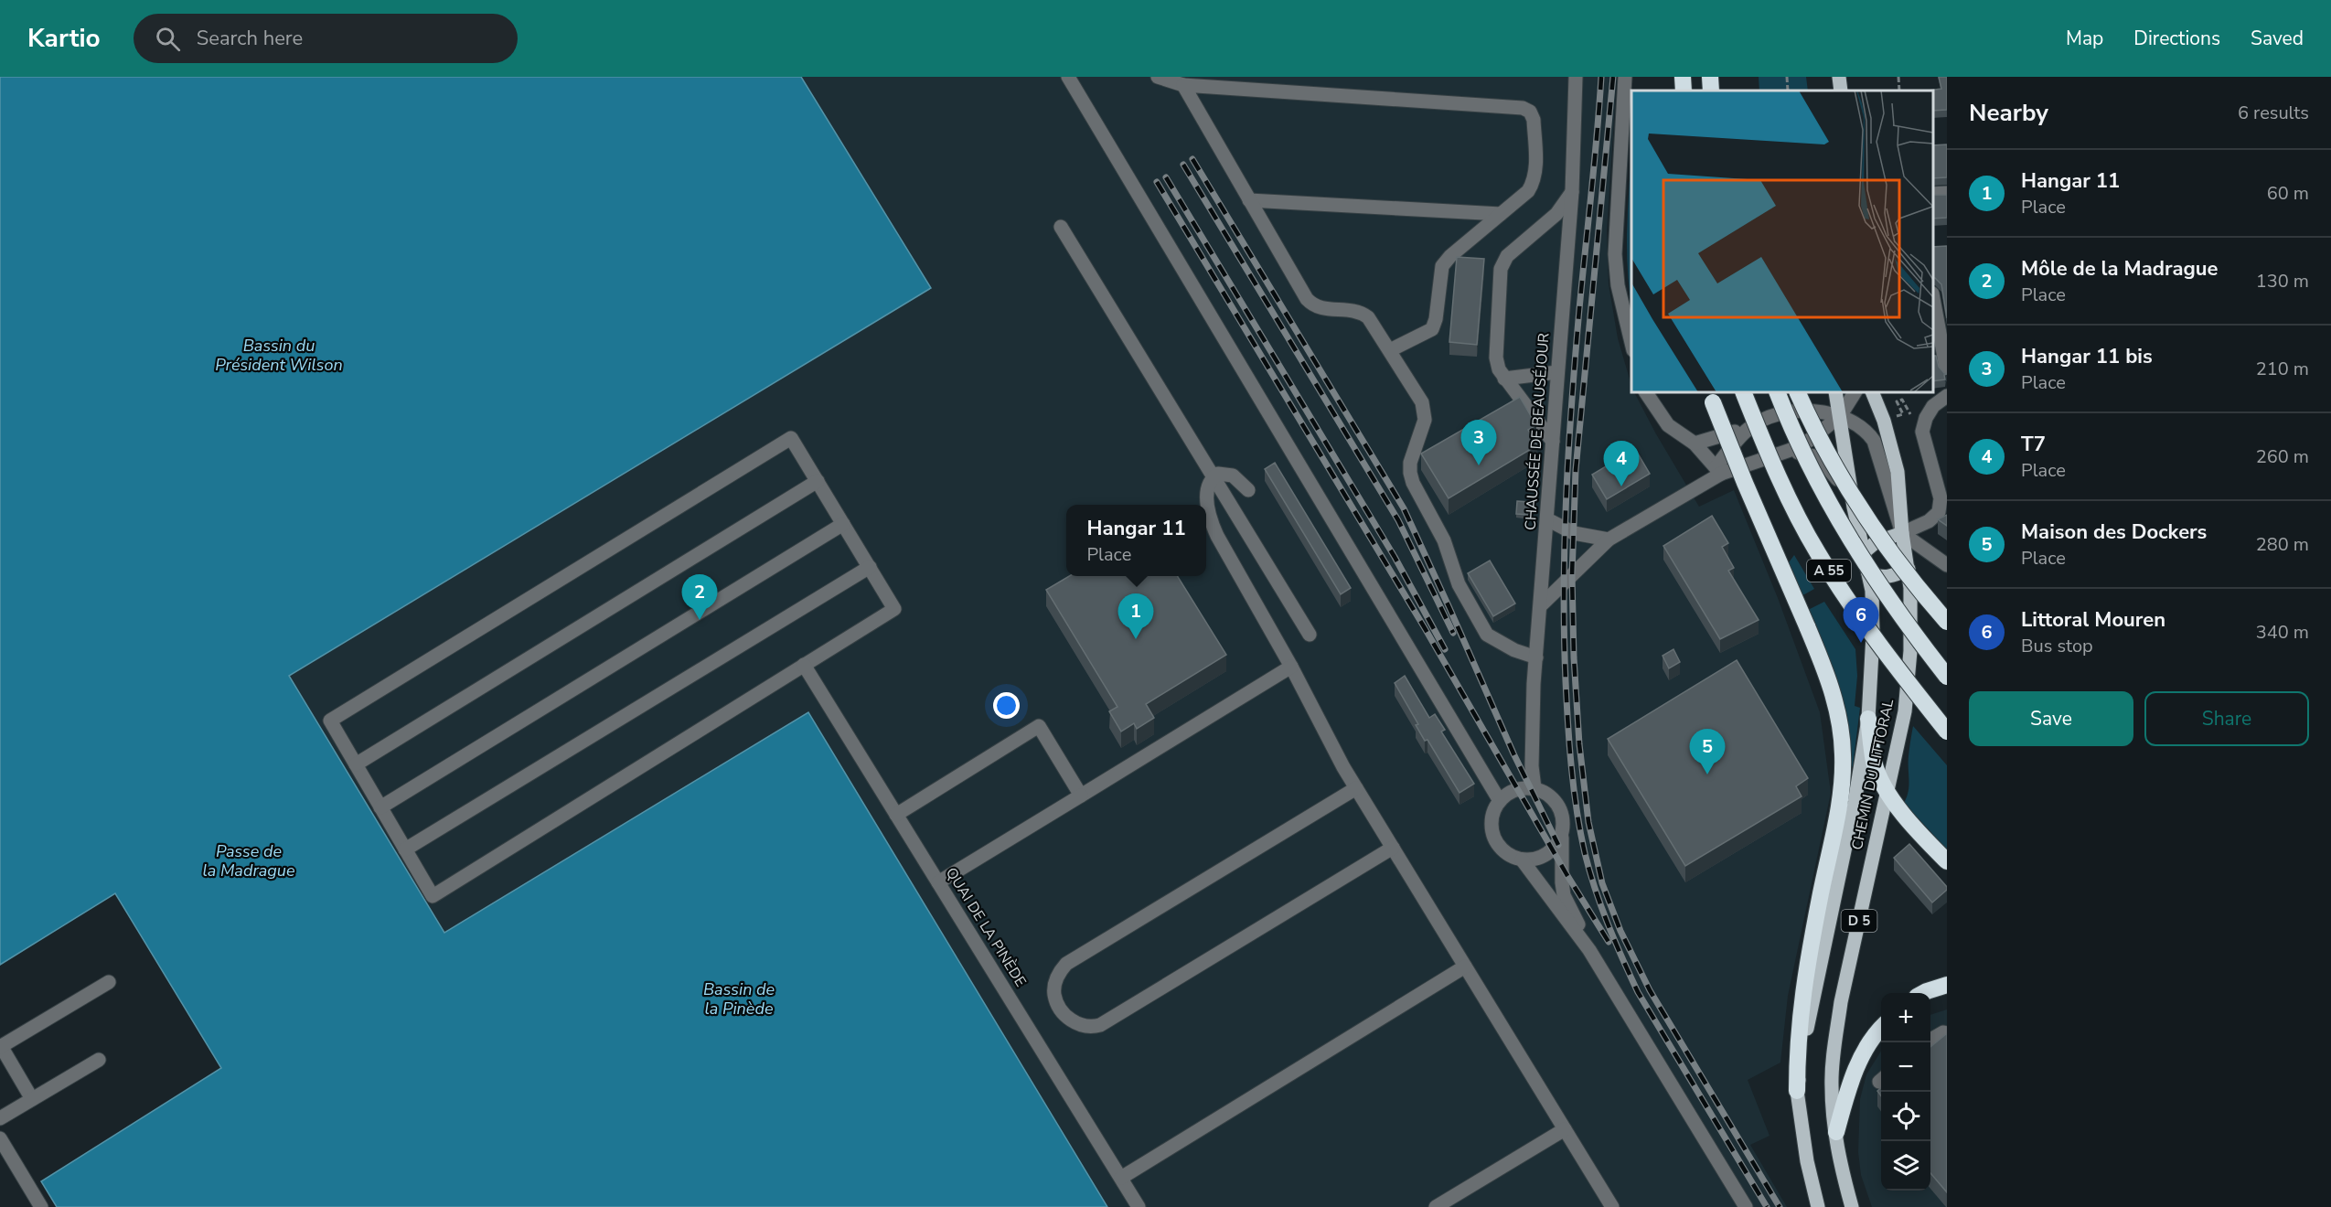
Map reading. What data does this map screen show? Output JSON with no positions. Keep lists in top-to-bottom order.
{
  "streets": {
    "highway": ["A 55"],
    "main road": ["CHEMIN DU LITTORAL", "D 5"],
    "street": ["CHAUSSÉE DE BEAUSÉJOUR", "QUAI DE LA PINÈDE"]
  },
  "crossings": [
    ["CHEMIN DU LITTORAL", "D 5"]
  ],
  "water": ["Bassin du Président Wilson", "Passe de la Madrague", "Bassin de la Pinède"],
  "page": {
    "header": "Kartio",
    "search": "Search here",
    "nav": ["Map", "Directions", "Saved"],
    "heading": ["Nearby", "6 results"],
    "list": [
      {
        "mark": "1",
        "name": "Hangar 11",
        "note": "Place",
        "value": "60 m"
      },
      {
        "mark": "2",
        "name": "Môle de la Madrague",
        "note": "Place",
        "value": "130 m"
      },
      {
        "mark": "3",
        "name": "Hangar 11 bis",
        "note": "Place",
        "value": "210 m"
      },
      {
        "mark": "4",
        "name": "T7",
        "note": "Place",
        "value": "260 m"
      },
      {
        "mark": "5",
        "name": "Maison des Dockers",
        "note": "Place",
        "value": "280 m"
      },
      {
        "mark": "6",
        "name": "Littoral Mouren",
        "note": "Bus stop",
        "value": "340 m"
      }
    ],
    "pins": [
      "3",
      "4",
      "2",
      "1",
      "6",
      "5"
    ],
    "popup": ["Hangar 11", "Place"],
    "buttons": ["Save", "Share"],
    "map_buttons": ["+", "−"]
  }
}
